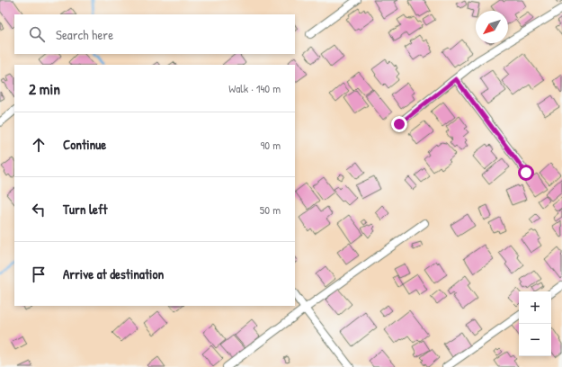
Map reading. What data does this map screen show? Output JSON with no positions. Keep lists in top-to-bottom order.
{
  "north": "bottom left",
  "page": {
    "search": "Search here",
    "heading": ["2 min", "Walk · 140 m"],
    "list": [
      ["Continue", "90 m"],
      ["Turn left", "50 m"],
      "Arrive at destination"
    ],
    "map_buttons": ["+", "−"]
  }
}
